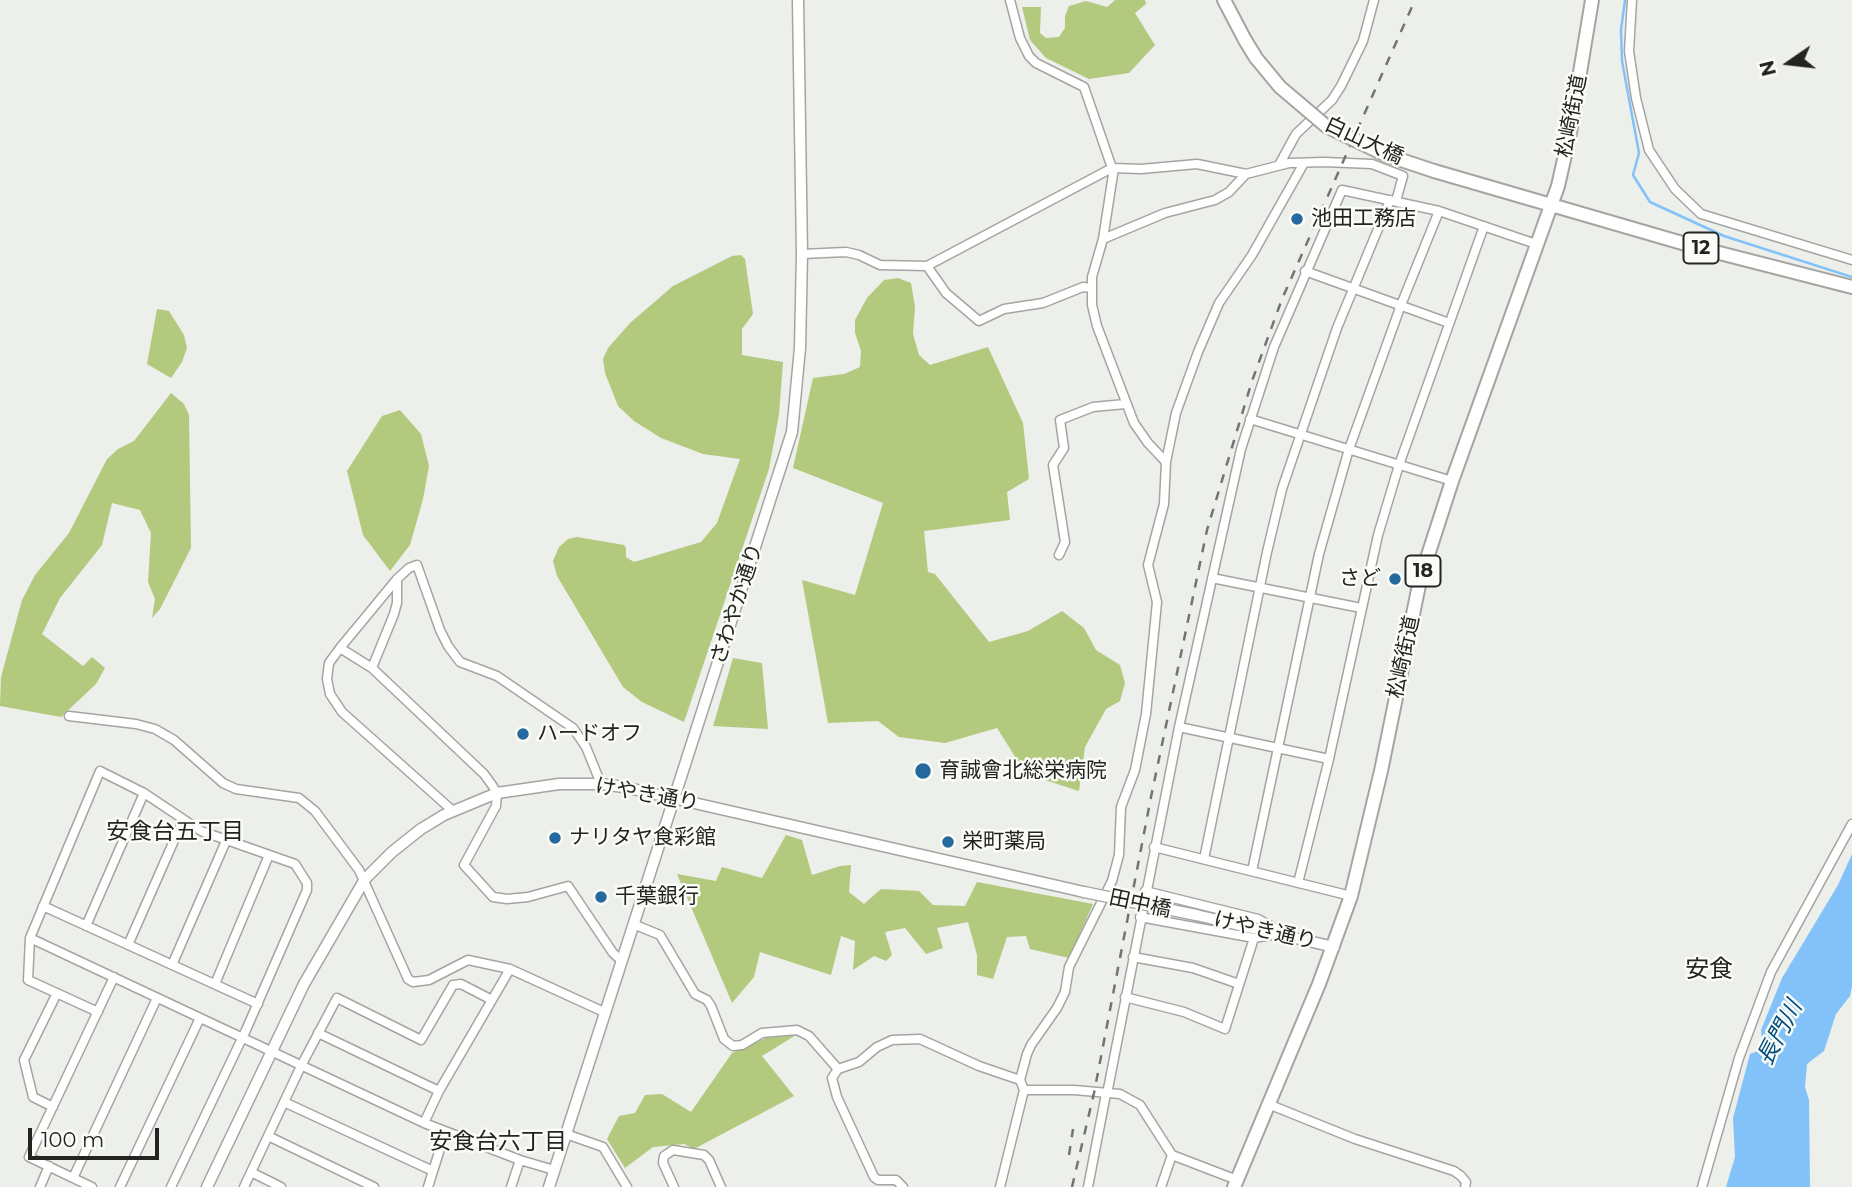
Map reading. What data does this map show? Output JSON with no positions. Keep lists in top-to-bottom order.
{
  "streets": {
    "main road": [
      "松崎街道",
      "白山大橋",
      "12",
      "18"
    ],
    "street": ["さわやか通り", "けやき通り", "田中橋"]
  },
  "crossings": [
    ["松崎街道", "白山大橋"],
    ["松崎街道", "12"],
    ["松崎街道", "けやき通り"],
    ["白山大橋", "12"],
    ["さわやか通り", "けやき通り"],
    ["けやき通り", "田中橋"]
  ],
  "districts": ["安食台五丁目", "安食", "安食台六丁目"],
  "water": ["長門川"],
  "places": [
    "池田工務店",
    "さど",
    "ハードオフ",
    "育誠會北総栄病院",
    "ナリタヤ食彩館",
    "栄町薬局",
    "千葉銀行"
  ],
  "scale_bar": "100 m",
  "north": "left"
}
